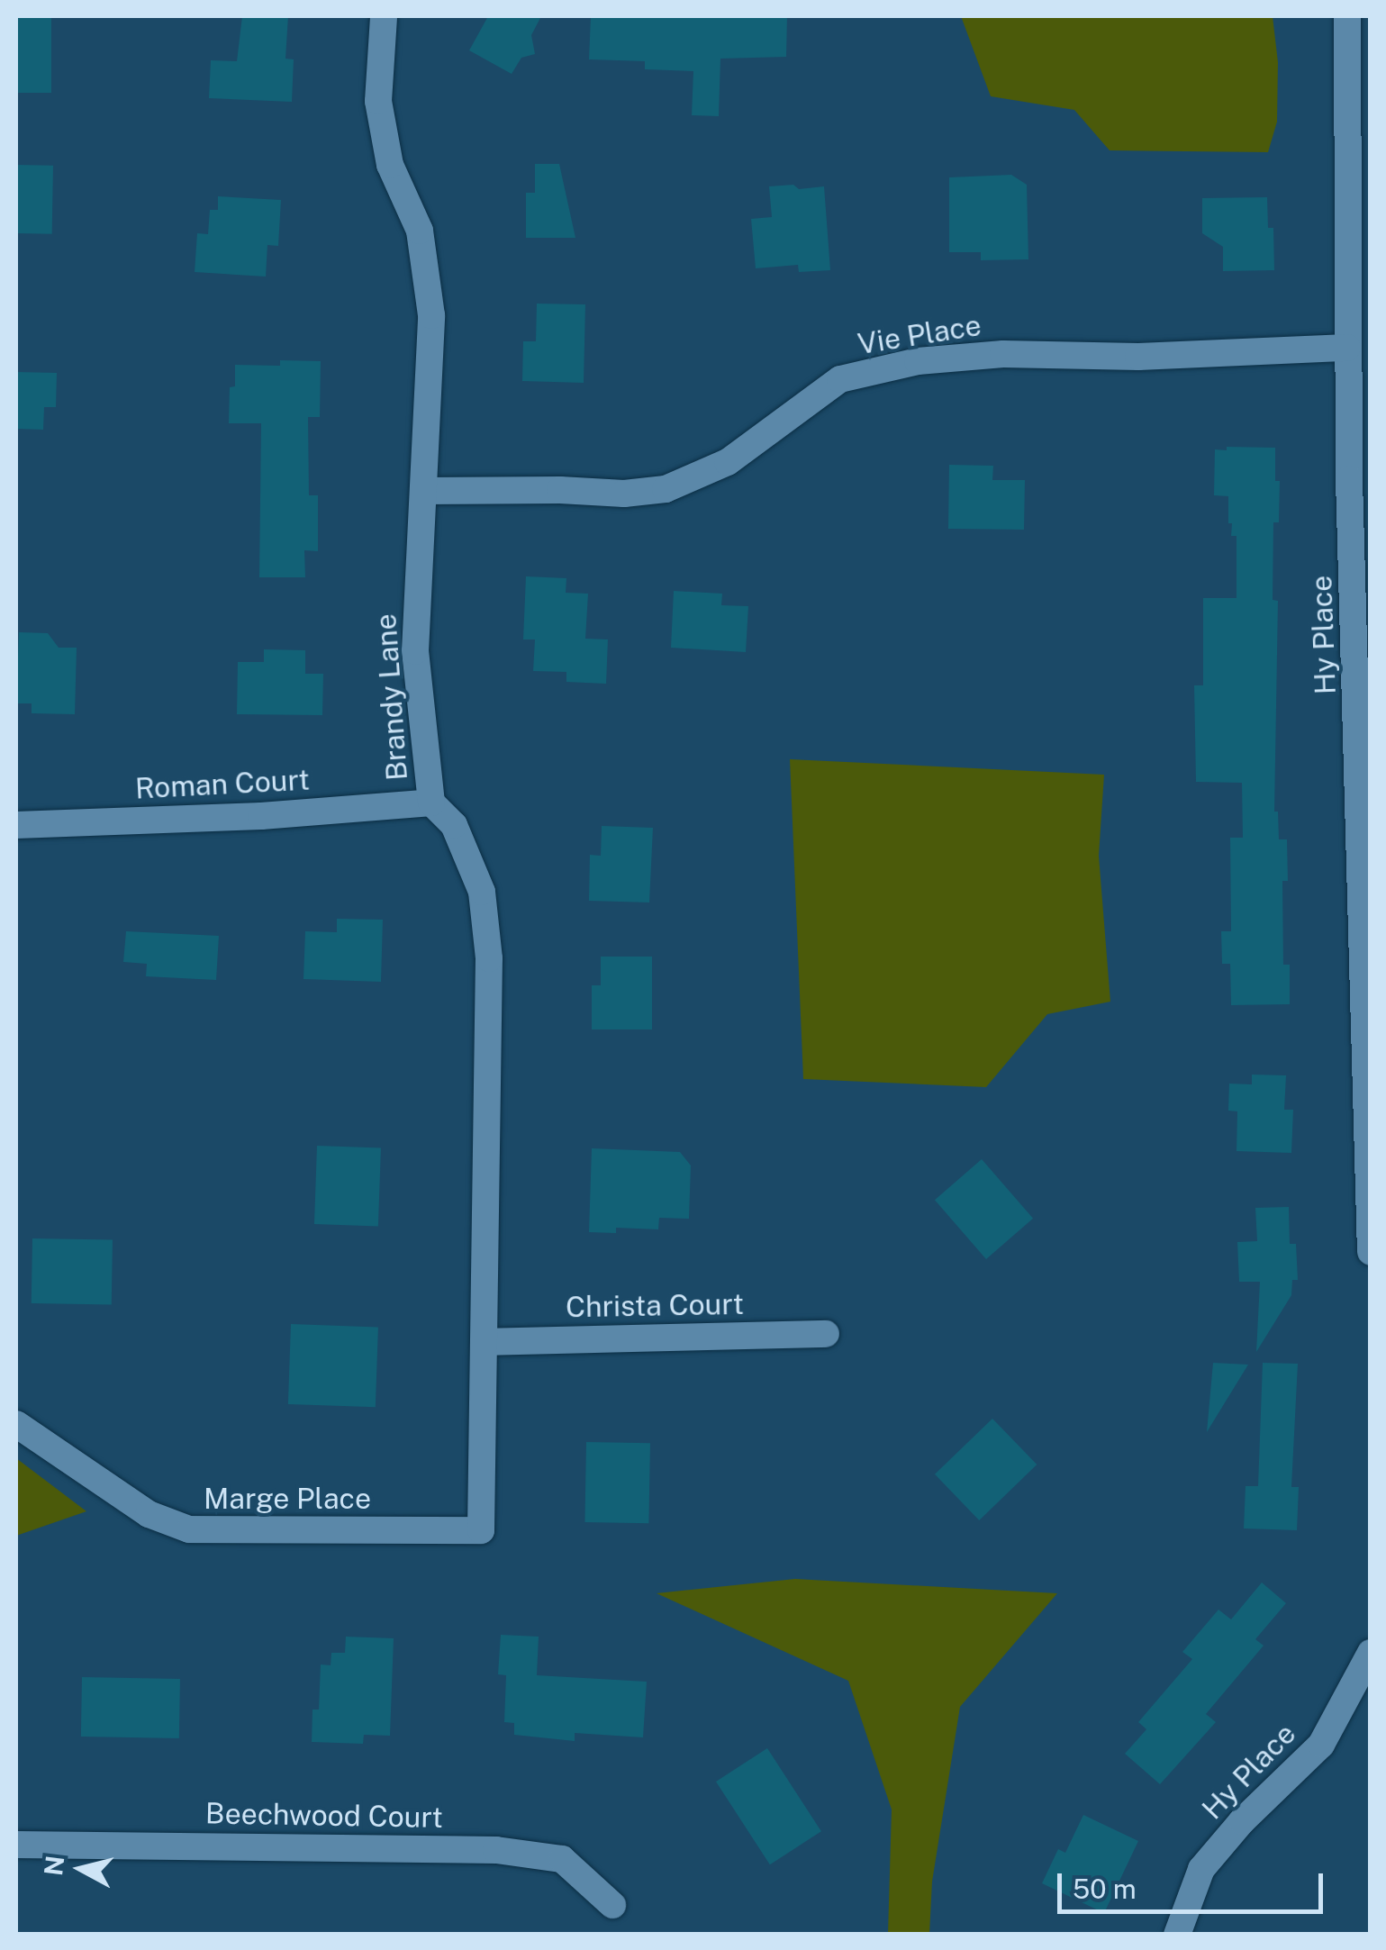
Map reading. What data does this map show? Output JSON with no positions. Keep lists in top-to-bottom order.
{
  "streets": {
    "street": [
      "Vie Place",
      "Hy Place",
      "Brandy Lane",
      "Roman Court",
      "Christa Court",
      "Marge Place",
      "Beechwood Court"
    ]
  },
  "crossings": [
    ["Vie Place", "Hy Place"],
    ["Vie Place", "Brandy Lane"],
    ["Brandy Lane", "Roman Court"],
    ["Brandy Lane", "Christa Court"],
    ["Brandy Lane", "Marge Place"]
  ],
  "scale_bar": "50 m",
  "north": "left"
}
